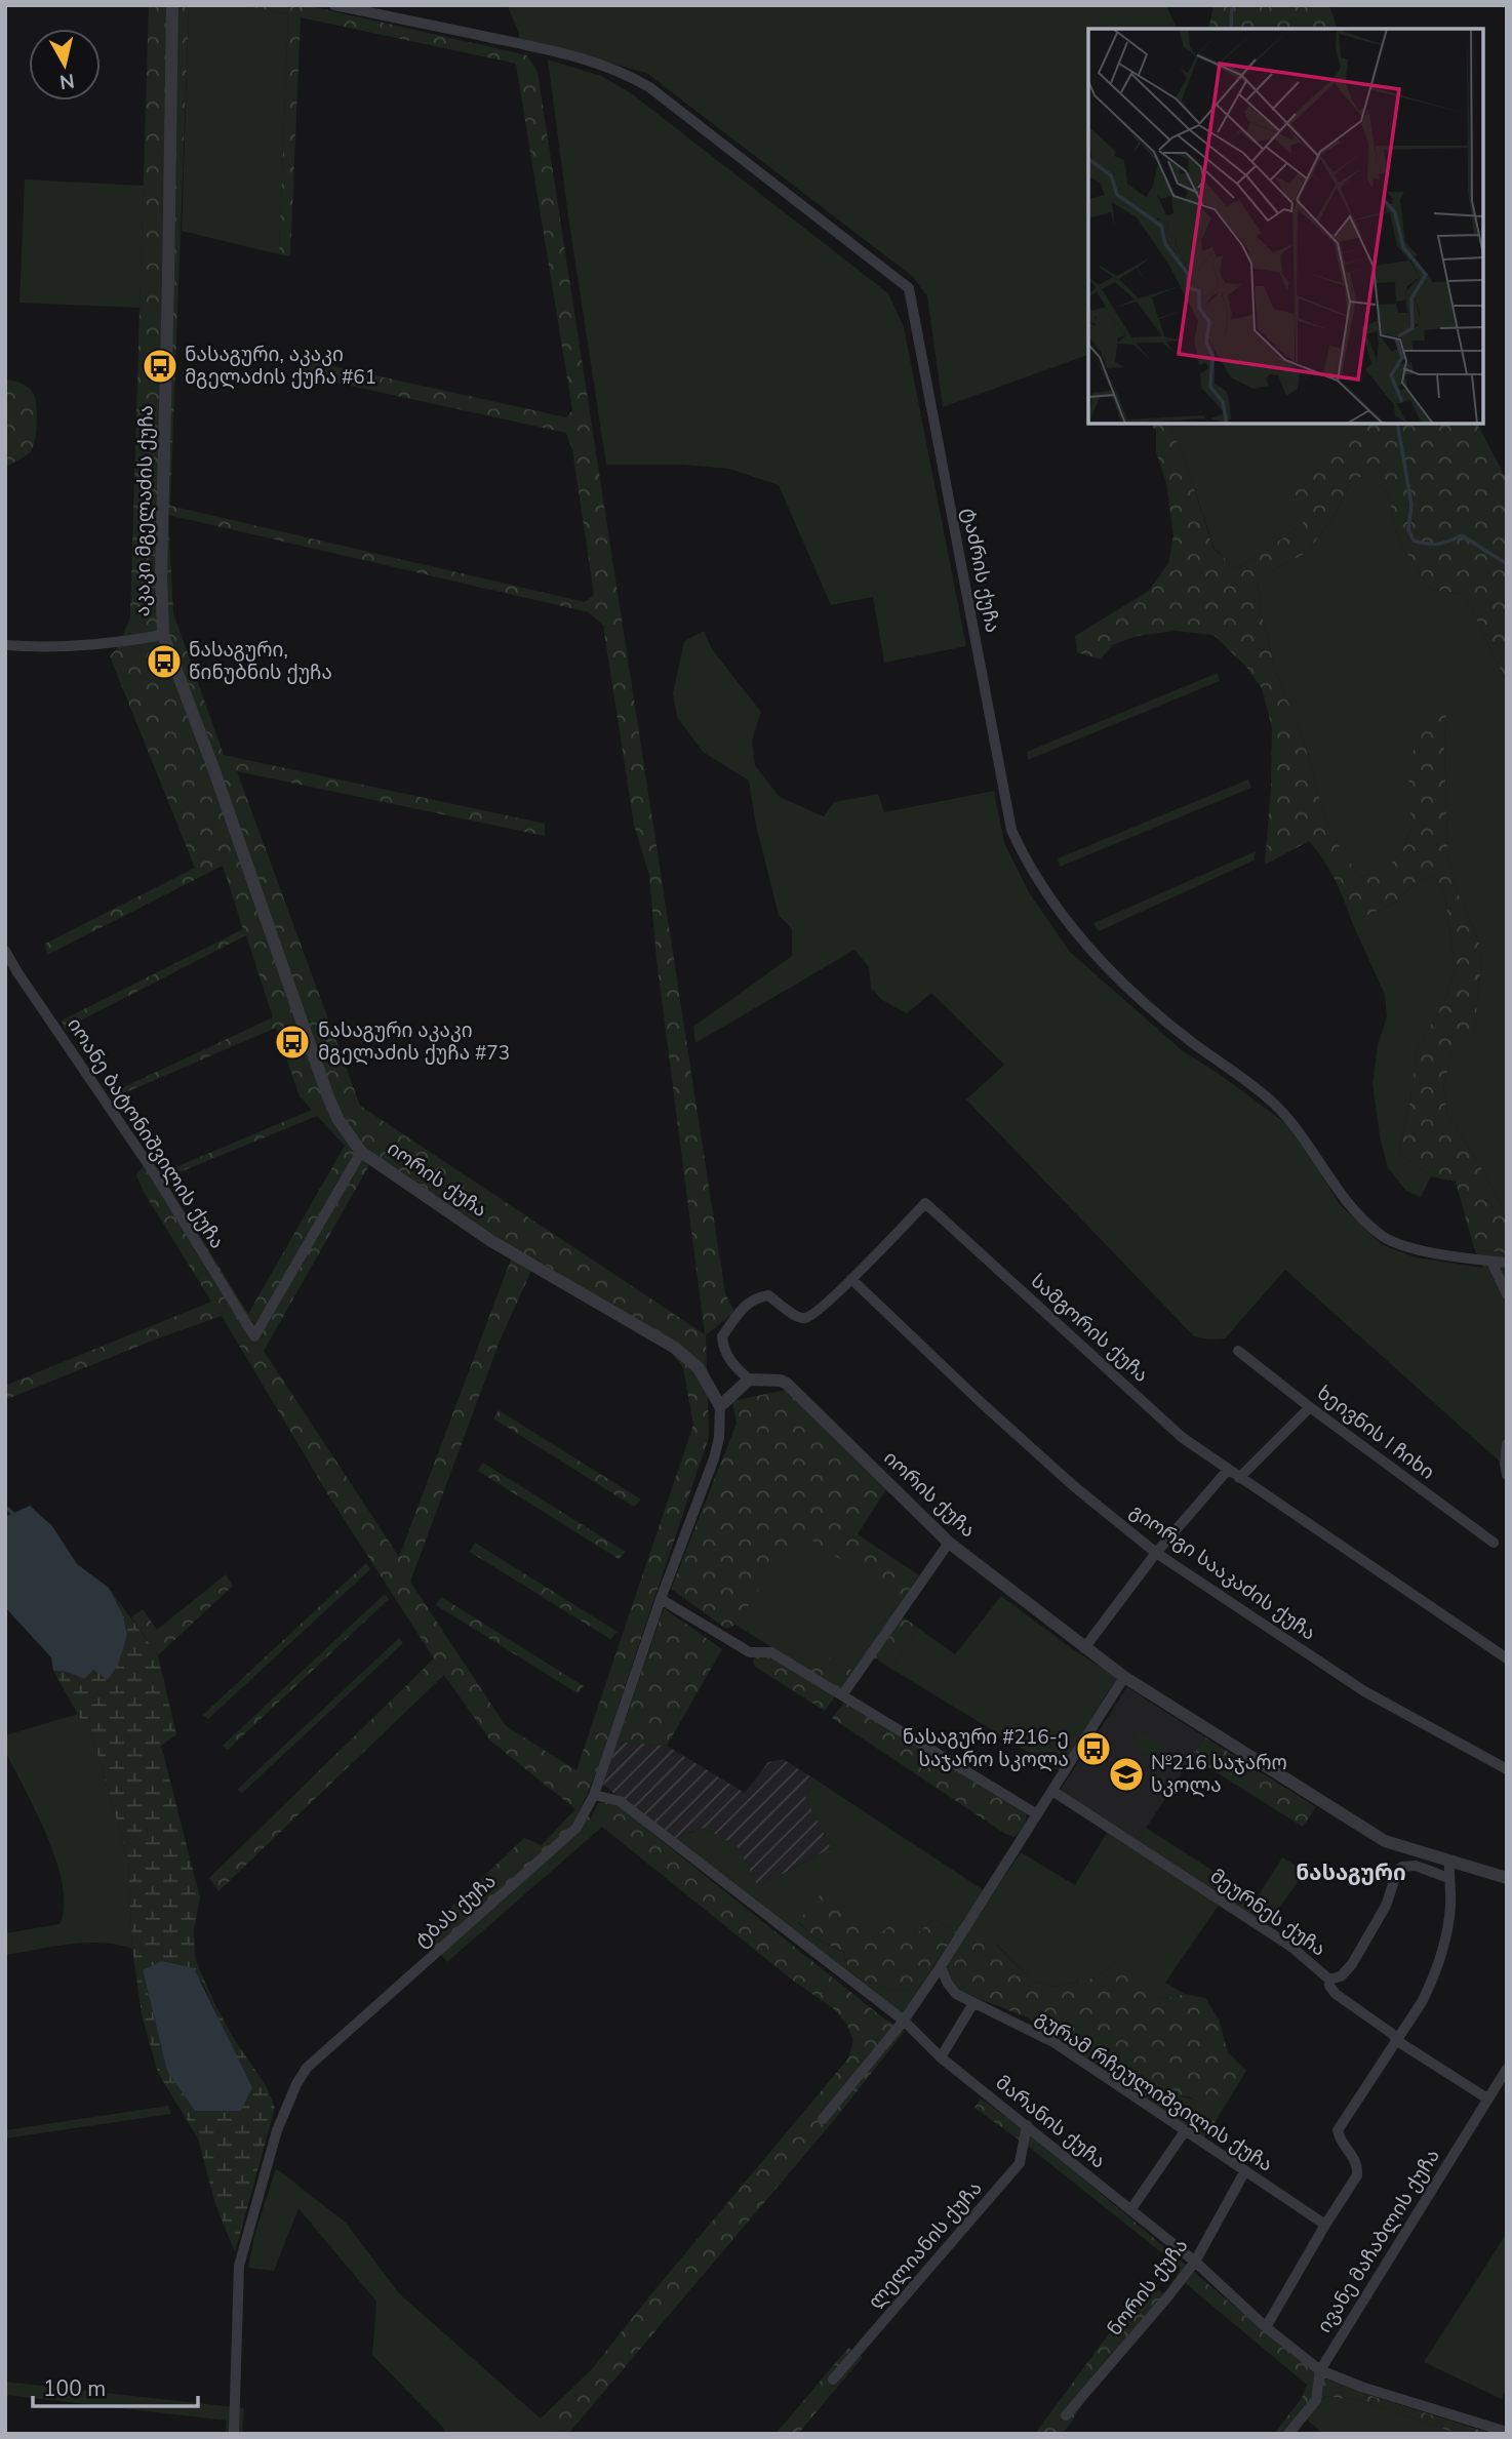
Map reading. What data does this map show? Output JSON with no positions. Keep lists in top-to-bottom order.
{
  "streets": {
    "street": [
      "აკაკი მგელაძის ქუჩა",
      "ტაძრის ქუჩა",
      "იოანე ბატონიშვილის ქუჩა",
      "იორის ქუჩა",
      "სამგორის ქუჩა",
      "ხეივნის I ჩიხი",
      "გიორგი სააკაძის ქუჩა",
      "ტბას ქუჩა",
      "მეურნეს ქუჩა",
      "გურამ რჩეულიშვილის ქუჩა",
      "მარანის ქუჩა",
      "ივანე მაჩაბლის ქუჩა",
      "ლელიანის ქუჩა",
      "ნორის ქუჩა"
    ]
  },
  "crossings": [
    ["აკაკი მგელაძის ქუჩა", "იოანე ბატონიშვილის ქუჩა"],
    ["აკაკი მგელაძის ქუჩა", "იორის ქუჩა"],
    ["იოანე ბატონიშვილის ქუჩა", "იორის ქუჩა"],
    ["იორის ქუჩა", "სამგორის ქუჩა"],
    ["იორის ქუჩა", "ტბას ქუჩა"],
    ["სამგორის ქუჩა", "გიორგი სააკაძის ქუჩა"],
    ["ტბას ქუჩა", "მარანის ქუჩა"],
    ["მეურნეს ქუჩა", "ივანე მაჩაბლის ქუჩა"],
    ["გურამ რჩეულიშვილის ქუჩა", "ნორის ქუჩა"],
    ["მარანის ქუჩა", "ივანე მაჩაბლის ქუჩა"],
    ["მარანის ქუჩა", "ლელიანის ქუჩა"],
    ["მარანის ქუჩა", "ნორის ქუჩა"]
  ],
  "districts": ["ნასაგური"],
  "places": {
    "bus stop": [
      "ნასაგური, აკაკი მგელაძის ქუჩა #61",
      "ნასაგური, წინუბნის ქუჩა",
      "ნასაგური აკაკი მგელაძის ქუჩა #73",
      "ნასაგური #216-ე საჯარო სკოლა"
    ],
    "school or university": ["№216 საჯარო სკოლა"]
  },
  "scale_bar": "100 m",
  "north": "bottom"
}
